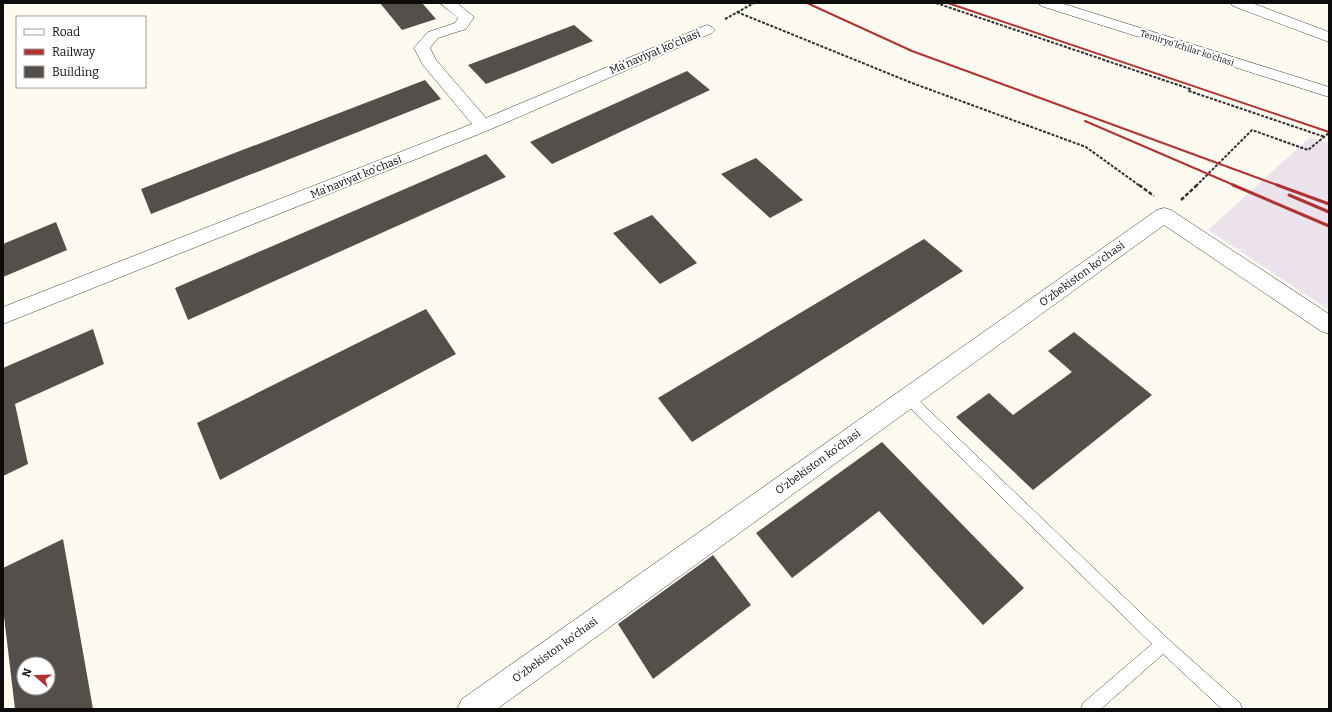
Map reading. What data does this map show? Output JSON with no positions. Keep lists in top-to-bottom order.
{
  "streets": {
    "street": ["Temiryo‘lchilar ko‘chasi", "Ma’naviyat ko'chasi", "O‘zbekiston ko‘chasi"]
  },
  "legend": ["Road", "Railway", "Building"],
  "north": "left"
}
